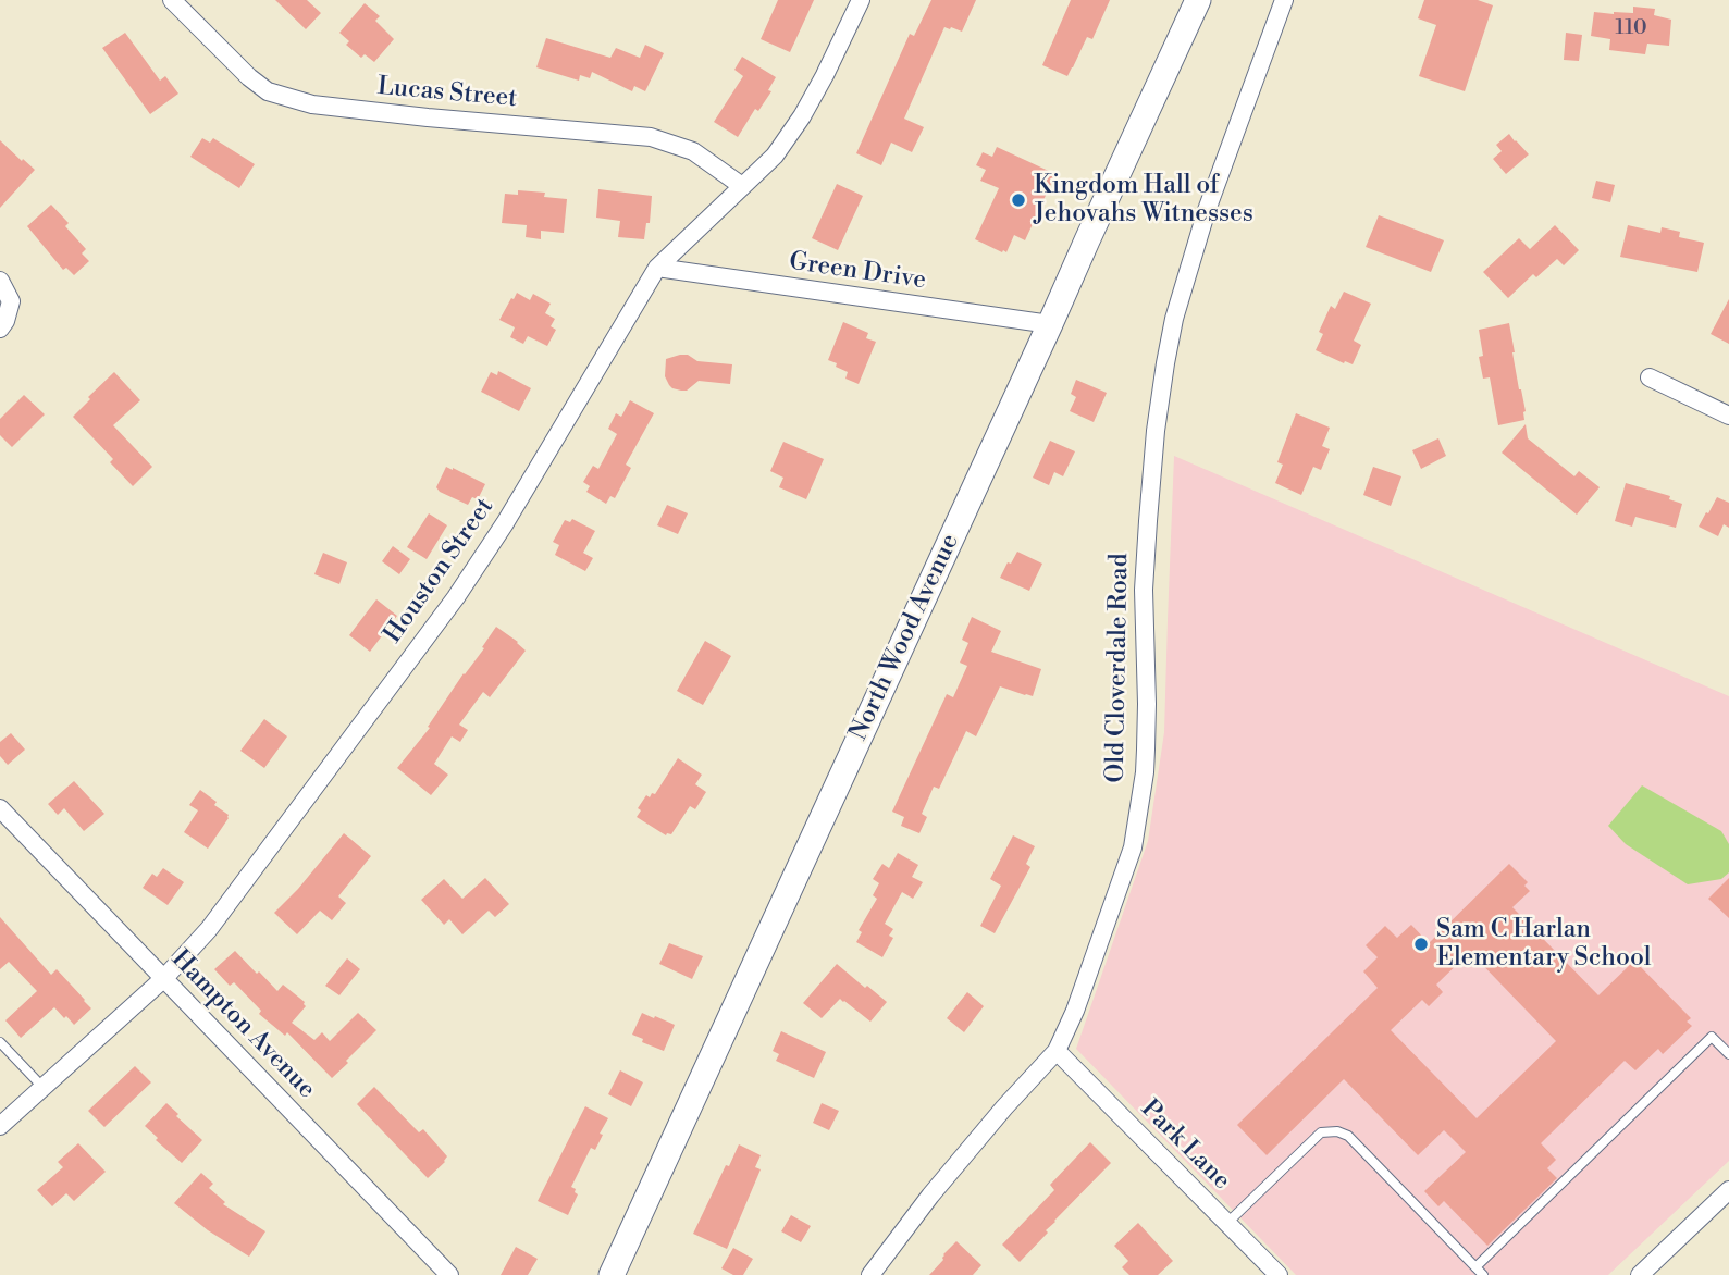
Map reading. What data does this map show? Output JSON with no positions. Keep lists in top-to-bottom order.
{
  "streets": {
    "main road": ["North Wood Avenue"],
    "street": [
      "Lucas Street",
      "Green Drive",
      "Houston Street",
      "Old Cloverdale Road",
      "Hampton Avenue",
      "Park Lane"
    ]
  },
  "crossings": [
    ["Lucas Street", "Houston Street"],
    ["Green Drive", "Houston Street"],
    ["Green Drive", "North Wood Avenue"],
    ["Houston Street", "Hampton Avenue"],
    ["Old Cloverdale Road", "Park Lane"]
  ],
  "places": ["Kingdom Hall of Jehovahs Witnesses", "Sam C Harlan Elementary School"],
  "house_numbers": ["110"]
}
